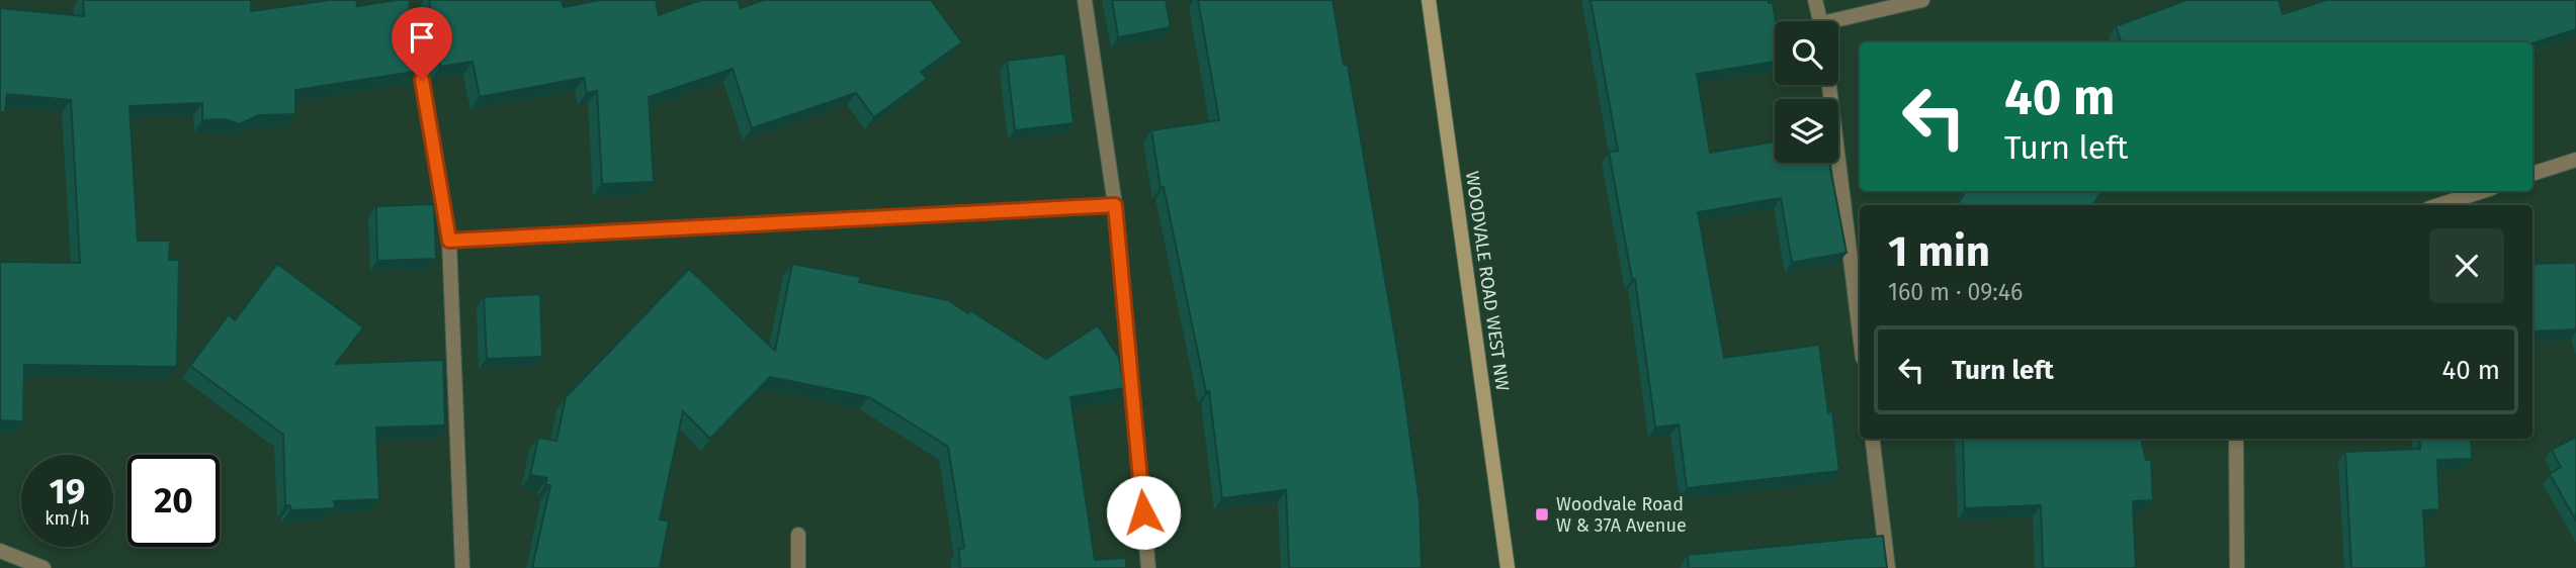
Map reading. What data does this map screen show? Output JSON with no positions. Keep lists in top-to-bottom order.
{
  "streets": {
    "street": ["WOODVALE ROAD WEST NW"]
  },
  "places": {
    "transit": ["Woodvale Road W & 37A Avenue"]
  },
  "page": {
    "turn": ["40 m", "Turn left"],
    "heading": ["1 min", "160 m · 09:46"],
    "list": [
      {
        "name": "Turn left",
        "value": "40 m"
      }
    ],
    "speed": "19 km/h",
    "limit": "20"
  }
}
